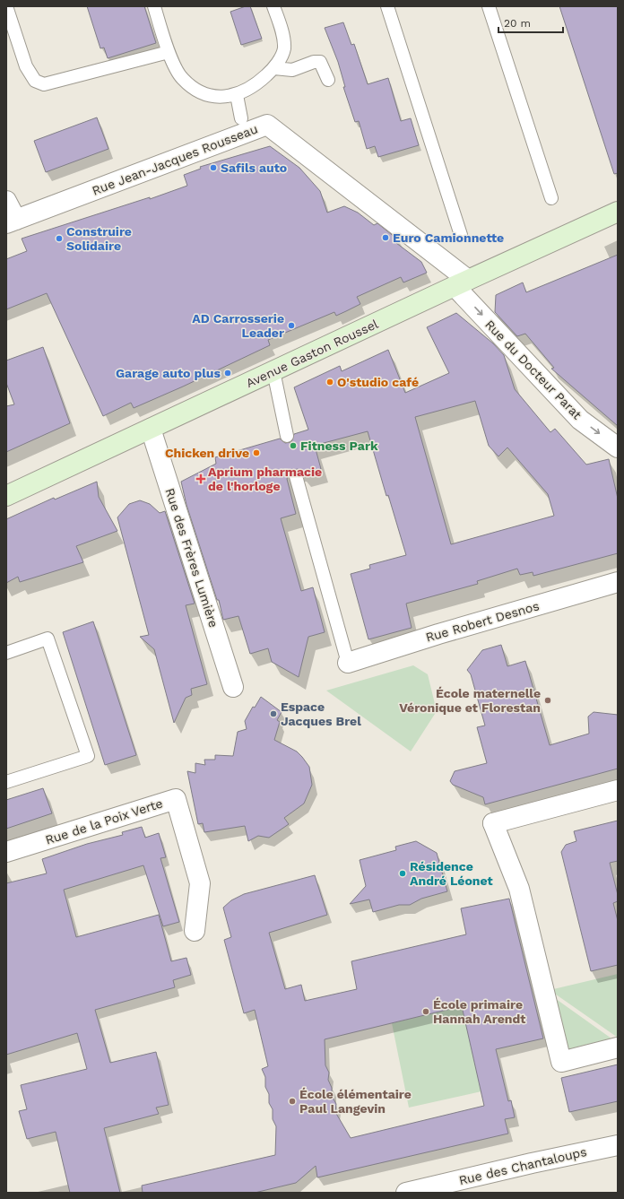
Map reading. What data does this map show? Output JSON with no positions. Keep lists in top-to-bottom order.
{
  "streets": {
    "main road": ["Avenue Gaston Roussel"],
    "street": [
      "Rue Jean-Jacques Rousseau",
      "Rue du Docteur Parat",
      "Rue des Frères Lumière",
      "Rue Robert Desnos",
      "Rue de la Poix Verte",
      "Rue des Chantaloups"
    ]
  },
  "crossings": [
    ["Rue Jean-Jacques Rousseau", "Avenue Gaston Roussel"],
    ["Rue Jean-Jacques Rousseau", "Rue du Docteur Parat"],
    ["Avenue Gaston Roussel", "Rue du Docteur Parat"],
    ["Avenue Gaston Roussel", "Rue des Frères Lumière"]
  ],
  "one_way": ["Rue du Docteur Parat"],
  "places": {
    "other": [
      "Safils auto",
      "Euro Camionnette",
      "Construire Solidaire",
      "AD Carrosserie Leader",
      "Garage auto plus",
      "O'studio café",
      "Fitness Park",
      "Chicken drive",
      "École maternelle Véronique et Florestan",
      "Espace Jacques Brel",
      "Résidence André Léonet",
      "École primaire Hannah Arendt",
      "École élémentaire Paul Langevin"
    ],
    "health": ["Aprium pharmacie de l'horloge"]
  },
  "scale_bar": "20 m"
}
